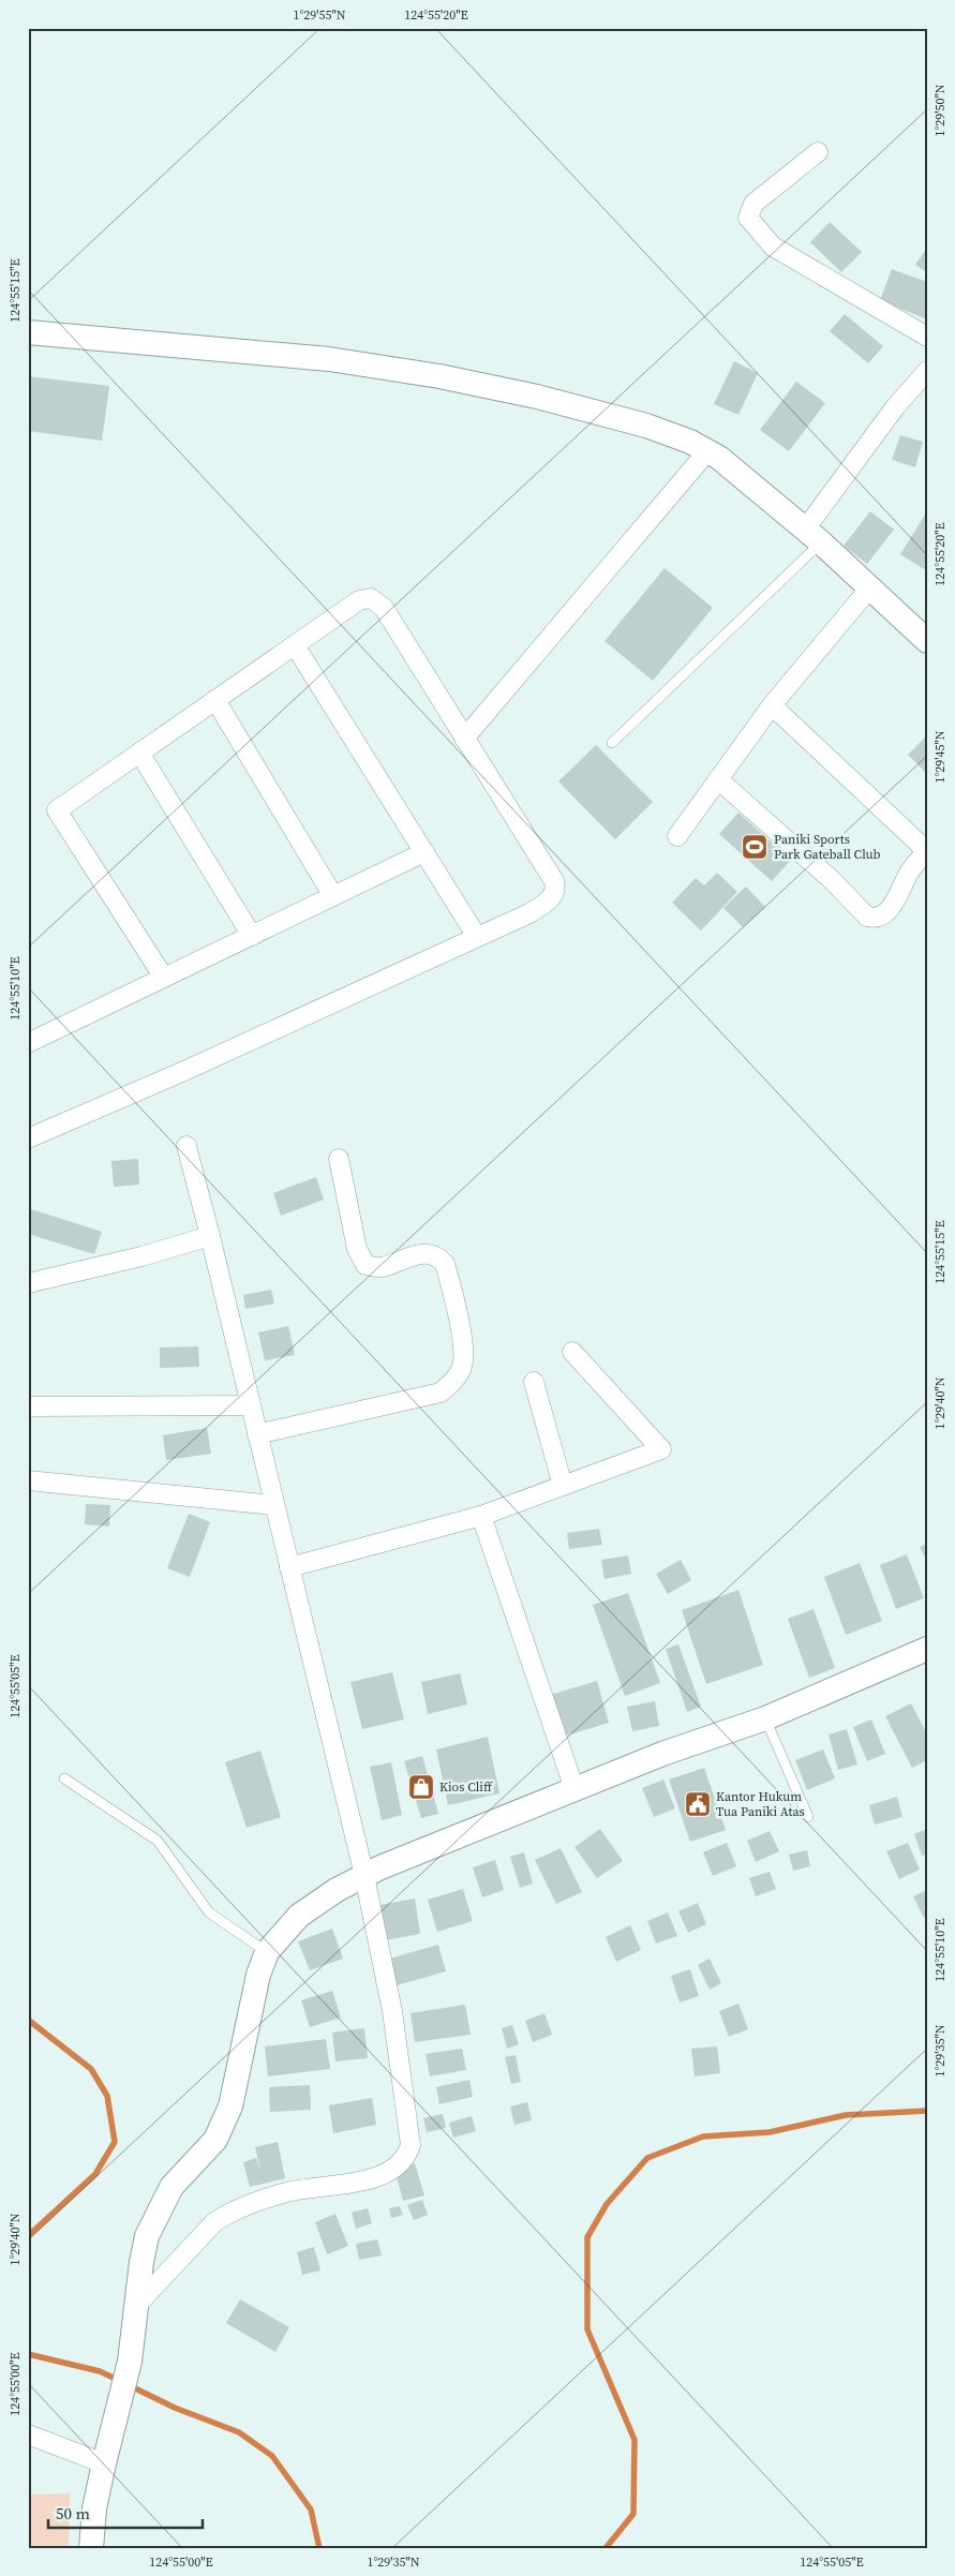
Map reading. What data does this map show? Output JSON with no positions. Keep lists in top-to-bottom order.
{
  "places": {
    "sports": ["Paniki Sports Park Gateball Club"],
    "shop": ["Kios Cliff"],
    "public building": ["Kantor Hukum Tua Paniki Atas"]
  },
  "scale_bar": "50 m",
  "coordinates": [
    "1°29'55\"N",
    "124°55'20\"E",
    "1°29'50\"N",
    "124°55'15\"E",
    "1°29'45\"N",
    "124°55'10\"E",
    "1°29'40\"N",
    "124°55'05\"E",
    "1°29'35\"N",
    "124°55'00\"E"
  ]
}
